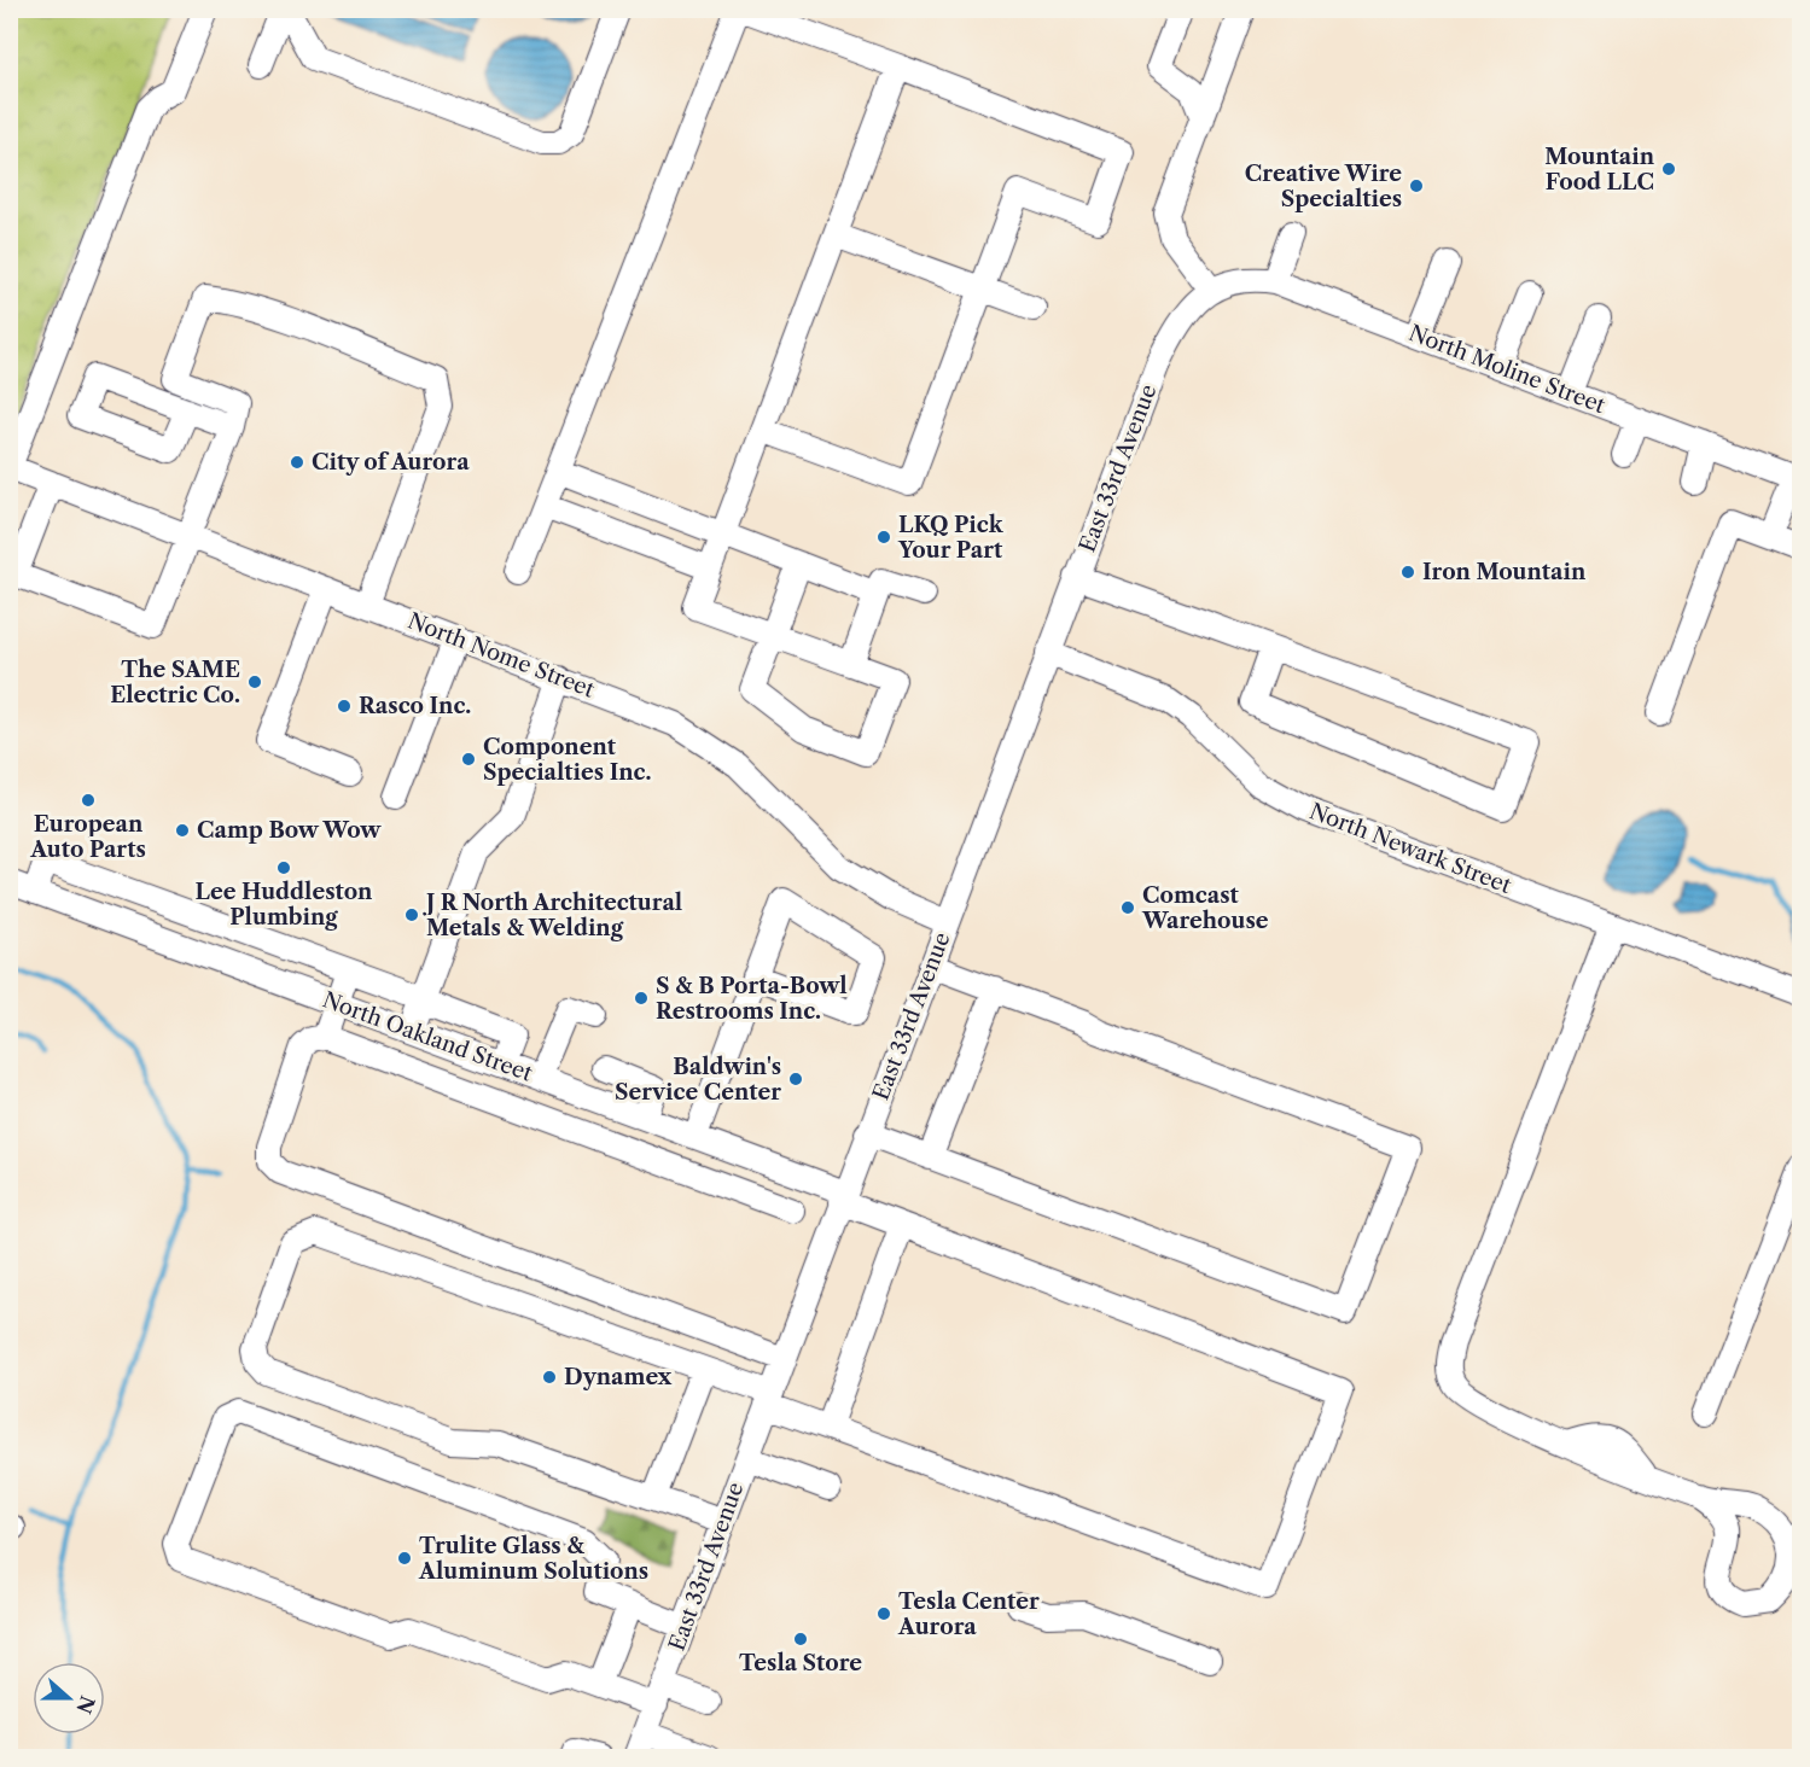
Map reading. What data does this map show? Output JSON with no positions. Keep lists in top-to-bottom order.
{
  "streets": {
    "street": [
      "North Moline Street",
      "East 33rd Avenue",
      "North Nome Street",
      "North Newark Street",
      "North Oakland Street"
    ]
  },
  "crossings": [
    ["North Moline Street", "East 33rd Avenue"],
    ["East 33rd Avenue", "North Nome Street"],
    ["East 33rd Avenue", "North Newark Street"],
    ["East 33rd Avenue", "North Oakland Street"]
  ],
  "places": [
    "Mountain Food LLC",
    "Creative Wire Specialties",
    "City of Aurora",
    "LKQ Pick Your Part",
    "Iron Mountain",
    "The SAME Electric Co.",
    "Rasco Inc.",
    "Component Specialties Inc.",
    "European Auto Parts",
    "Camp Bow Wow",
    "Lee Huddleston Plumbing",
    "Comcast Warehouse",
    "J R North Architectural Metals & Welding",
    "S & B Porta-Bowl Restrooms Inc.",
    "Baldwin's Service Center",
    "Dynamex",
    "Trulite Glass & Aluminum Solutions",
    "Tesla Center Aurora",
    "Tesla Store"
  ],
  "north": "right"
}
